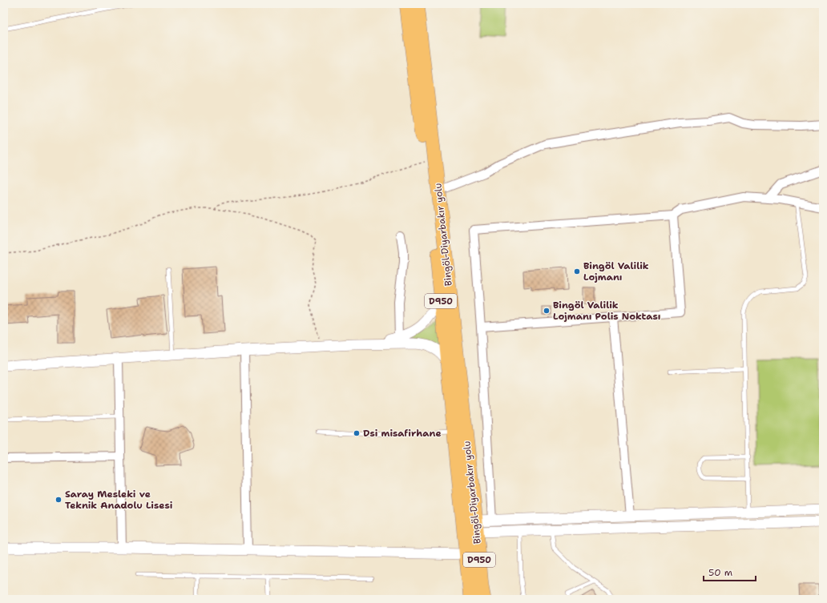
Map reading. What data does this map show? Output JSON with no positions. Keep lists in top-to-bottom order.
{
  "streets": {
    "main road": ["Bingöl-Diyarbakır yolu", "D950"]
  },
  "places": [
    "Bingöl Valilik Lojmanı",
    "Bingöl Valilik Lojmanı Polis Noktası",
    "Dsi misafirhane",
    "Saray Mesleki ve Teknik Anadolu Lisesi"
  ],
  "scale_bar": "50 m"
}
